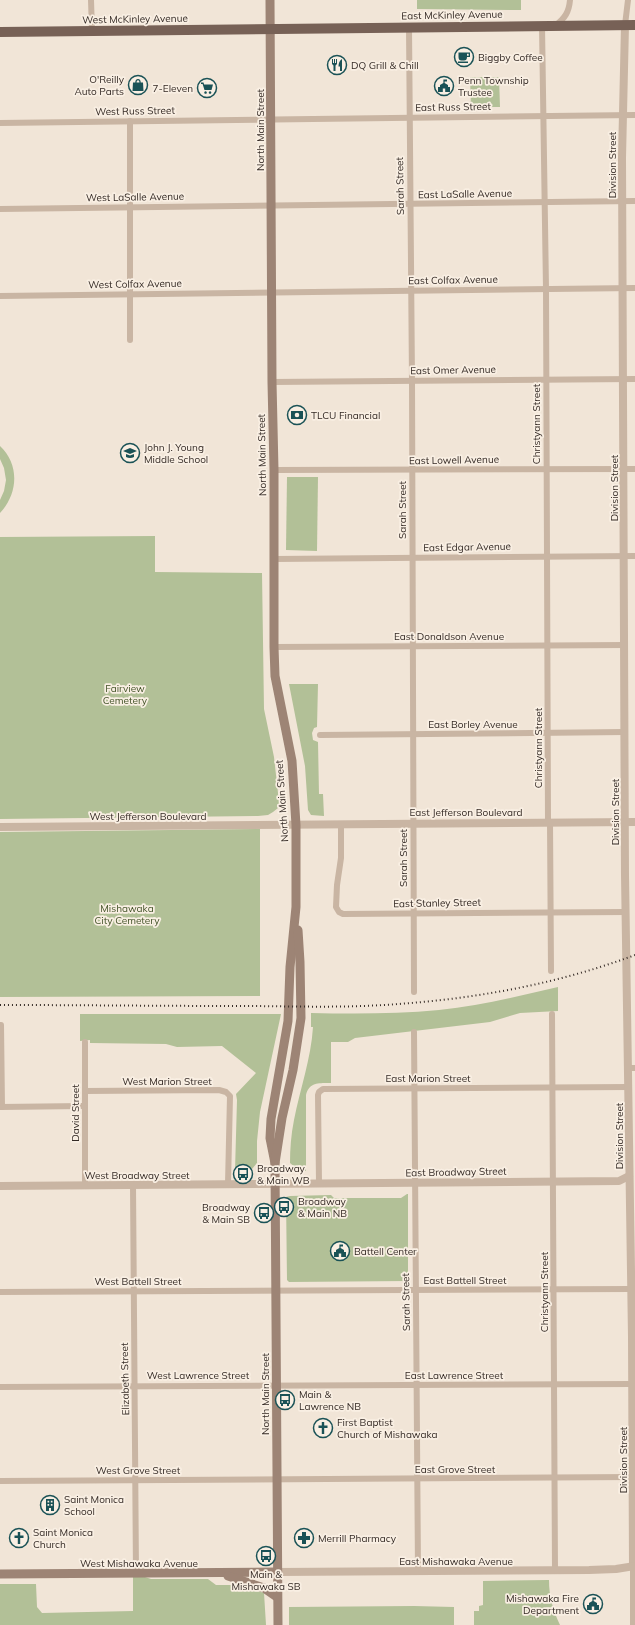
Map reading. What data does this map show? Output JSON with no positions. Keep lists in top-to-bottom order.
{
  "streets": {
    "main road": [
      "East McKinley Avenue",
      "West McKinley Avenue",
      "North Main Street",
      "West Mishawaka Avenue"
    ],
    "street": [
      "East Russ Street",
      "West Russ Street",
      "Division Street",
      "Sarah Street",
      "East LaSalle Avenue",
      "West LaSalle Avenue",
      "East Colfax Avenue",
      "West Colfax Avenue",
      "East Omer Avenue",
      "Christyann Street",
      "East Lowell Avenue",
      "East Edgar Avenue",
      "East Donaldson Avenue",
      "East Borley Avenue",
      "East Jefferson Boulevard",
      "West Jefferson Boulevard",
      "East Stanley Street",
      "East Marion Street",
      "West Marion Street",
      "David Street",
      "East Broadway Street",
      "West Broadway Street",
      "East Battell Street",
      "West Battell Street",
      "West Lawrence Street",
      "East Lawrence Street",
      "Elizabeth Street",
      "East Grove Street",
      "West Grove Street",
      "East Mishawaka Avenue"
    ]
  },
  "crossings": [
    ["East McKinley Avenue", "West McKinley Avenue"],
    ["East McKinley Avenue", "North Main Street"],
    ["East McKinley Avenue", "Division Street"],
    ["East McKinley Avenue", "Sarah Street"],
    ["East McKinley Avenue", "Christyann Street"],
    ["West McKinley Avenue", "North Main Street"],
    ["East Russ Street", "West Russ Street"],
    ["East Russ Street", "North Main Street"],
    ["East Russ Street", "Division Street"],
    ["East Russ Street", "Sarah Street"],
    ["East Russ Street", "Christyann Street"],
    ["West Russ Street", "North Main Street"],
    ["North Main Street", "East LaSalle Avenue"],
    ["North Main Street", "West LaSalle Avenue"],
    ["North Main Street", "East Colfax Avenue"],
    ["North Main Street", "West Colfax Avenue"],
    ["North Main Street", "East Omer Avenue"],
    ["North Main Street", "East Lowell Avenue"],
    ["North Main Street", "East Edgar Avenue"],
    ["North Main Street", "East Donaldson Avenue"],
    ["North Main Street", "East Jefferson Boulevard"],
    ["North Main Street", "West Jefferson Boulevard"],
    ["North Main Street", "East Broadway Street"],
    ["North Main Street", "West Broadway Street"],
    ["North Main Street", "East Battell Street"],
    ["North Main Street", "West Battell Street"],
    ["North Main Street", "West Lawrence Street"],
    ["North Main Street", "East Lawrence Street"],
    ["North Main Street", "East Grove Street"],
    ["North Main Street", "West Grove Street"],
    ["North Main Street", "East Mishawaka Avenue"],
    ["North Main Street", "West Mishawaka Avenue"],
    ["Division Street", "East LaSalle Avenue"],
    ["Division Street", "East Colfax Avenue"],
    ["Division Street", "East Omer Avenue"],
    ["Division Street", "East Lowell Avenue"],
    ["Division Street", "East Edgar Avenue"],
    ["Division Street", "East Donaldson Avenue"],
    ["Division Street", "East Borley Avenue"],
    ["Division Street", "East Jefferson Boulevard"],
    ["Division Street", "East Stanley Street"],
    ["Division Street", "East Marion Street"],
    ["Division Street", "East Broadway Street"],
    ["Division Street", "East Battell Street"],
    ["Division Street", "East Lawrence Street"],
    ["Division Street", "East Grove Street"],
    ["Division Street", "East Mishawaka Avenue"],
    ["Sarah Street", "East LaSalle Avenue"],
    ["Sarah Street", "East Colfax Avenue"],
    ["Sarah Street", "East Omer Avenue"],
    ["Sarah Street", "East Lowell Avenue"],
    ["Sarah Street", "East Edgar Avenue"],
    ["Sarah Street", "East Donaldson Avenue"],
    ["Sarah Street", "East Borley Avenue"],
    ["Sarah Street", "East Jefferson Boulevard"],
    ["Sarah Street", "East Stanley Street"],
    ["Sarah Street", "East Marion Street"],
    ["Sarah Street", "East Broadway Street"],
    ["Sarah Street", "East Battell Street"],
    ["Sarah Street", "East Lawrence Street"],
    ["Sarah Street", "East Grove Street"],
    ["Sarah Street", "East Mishawaka Avenue"],
    ["East LaSalle Avenue", "West LaSalle Avenue"],
    ["East LaSalle Avenue", "Christyann Street"],
    ["East Colfax Avenue", "West Colfax Avenue"],
    ["East Colfax Avenue", "Christyann Street"],
    ["East Omer Avenue", "Christyann Street"],
    ["Christyann Street", "East Lowell Avenue"],
    ["Christyann Street", "East Edgar Avenue"],
    ["Christyann Street", "East Donaldson Avenue"],
    ["Christyann Street", "East Borley Avenue"],
    ["Christyann Street", "East Jefferson Boulevard"],
    ["Christyann Street", "East Stanley Street"],
    ["Christyann Street", "East Marion Street"],
    ["Christyann Street", "East Broadway Street"],
    ["Christyann Street", "East Battell Street"],
    ["Christyann Street", "East Lawrence Street"],
    ["Christyann Street", "East Grove Street"],
    ["Christyann Street", "East Mishawaka Avenue"],
    ["East Jefferson Boulevard", "West Jefferson Boulevard"],
    ["East Jefferson Boulevard", "East Stanley Street"],
    ["East Marion Street", "East Broadway Street"],
    ["West Marion Street", "David Street"],
    ["West Marion Street", "West Broadway Street"],
    ["David Street", "West Broadway Street"],
    ["East Broadway Street", "West Broadway Street"],
    ["West Broadway Street", "Elizabeth Street"],
    ["East Battell Street", "West Battell Street"],
    ["West Battell Street", "Elizabeth Street"],
    ["West Lawrence Street", "East Lawrence Street"],
    ["West Lawrence Street", "Elizabeth Street"],
    ["Elizabeth Street", "West Grove Street"],
    ["Elizabeth Street", "West Mishawaka Avenue"],
    ["East Grove Street", "West Grove Street"],
    ["East Mishawaka Avenue", "West Mishawaka Avenue"]
  ],
  "parks": ["Fairview Cemetery", "Mishawaka City Cemetery"],
  "places": {
    "cafe": ["Biggby Coffee"],
    "restaurant": ["DQ Grill & Chill"],
    "shop": ["O'Reilly Auto Parts"],
    "public building": ["Penn Township Trustee", "Battell Center", "Mishawaka Fire Department"],
    "supermarket": ["7-Eleven"],
    "bank": ["TLCU Financial"],
    "school or university": ["John J. Young Middle School"],
    "bus stop": [
      "Broadway & Main WB",
      "Broadway & Main NB",
      "Broadway & Main SB",
      "Main & Lawrence NB",
      "Main & Mishawaka SB"
    ],
    "church": ["First Baptist Church of Mishawaka", "Saint Monica Church"],
    "building": ["Saint Monica School"],
    "pharmacy": ["Merrill Pharmacy"]
  }
}
